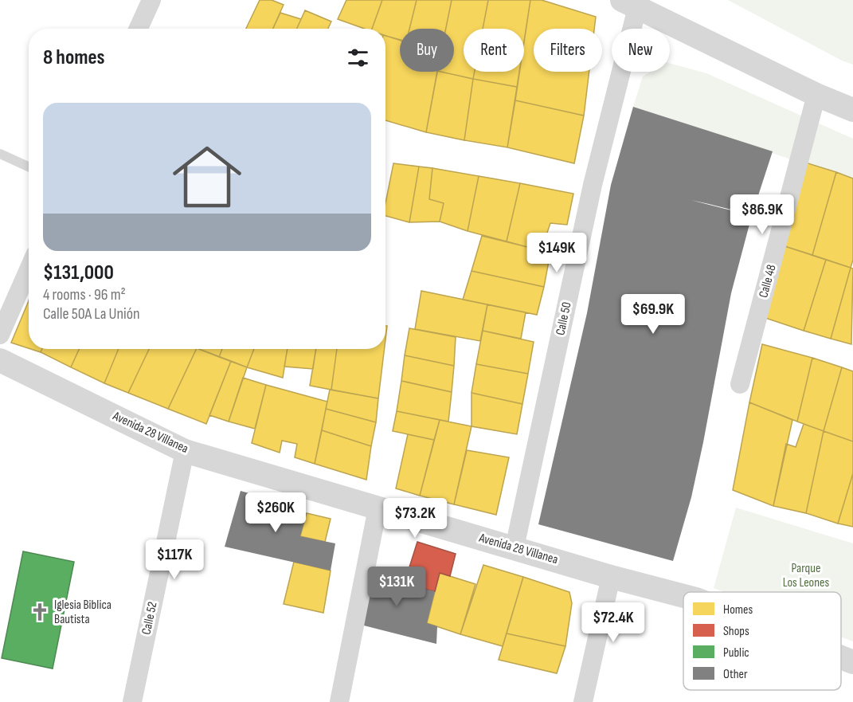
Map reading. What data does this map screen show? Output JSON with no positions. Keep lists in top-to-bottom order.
{
  "streets": {
    "street": [
      "Calle 48",
      "Calle 50",
      "Avenida 28 Villanea",
      "Calle 52"
    ]
  },
  "crossings": [
    ["Calle 50", "Avenida 28 Villanea"],
    ["Avenida 28 Villanea", "Calle 52"]
  ],
  "parks": ["Parque Los Leones"],
  "places": {
    "church": ["Iglesia Biblica Bautista"]
  },
  "legend": [
    "Homes",
    "Shops",
    "Public",
    "Other"
  ],
  "page": {
    "chip": [
      "Buy",
      "Rent",
      "Filters",
      "New"
    ],
    "heading": "8 homes",
    "list": [
      {
        "name": "$131,000",
        "note": "4 rooms · 96 m² · Calle 50A La Unión"
      }
    ],
    "price": [
      "$86.9K",
      "$149K",
      "$69.9K",
      "$260K",
      "$73.2K",
      "$117K",
      "$131K",
      "$72.4K"
    ]
  }
}
